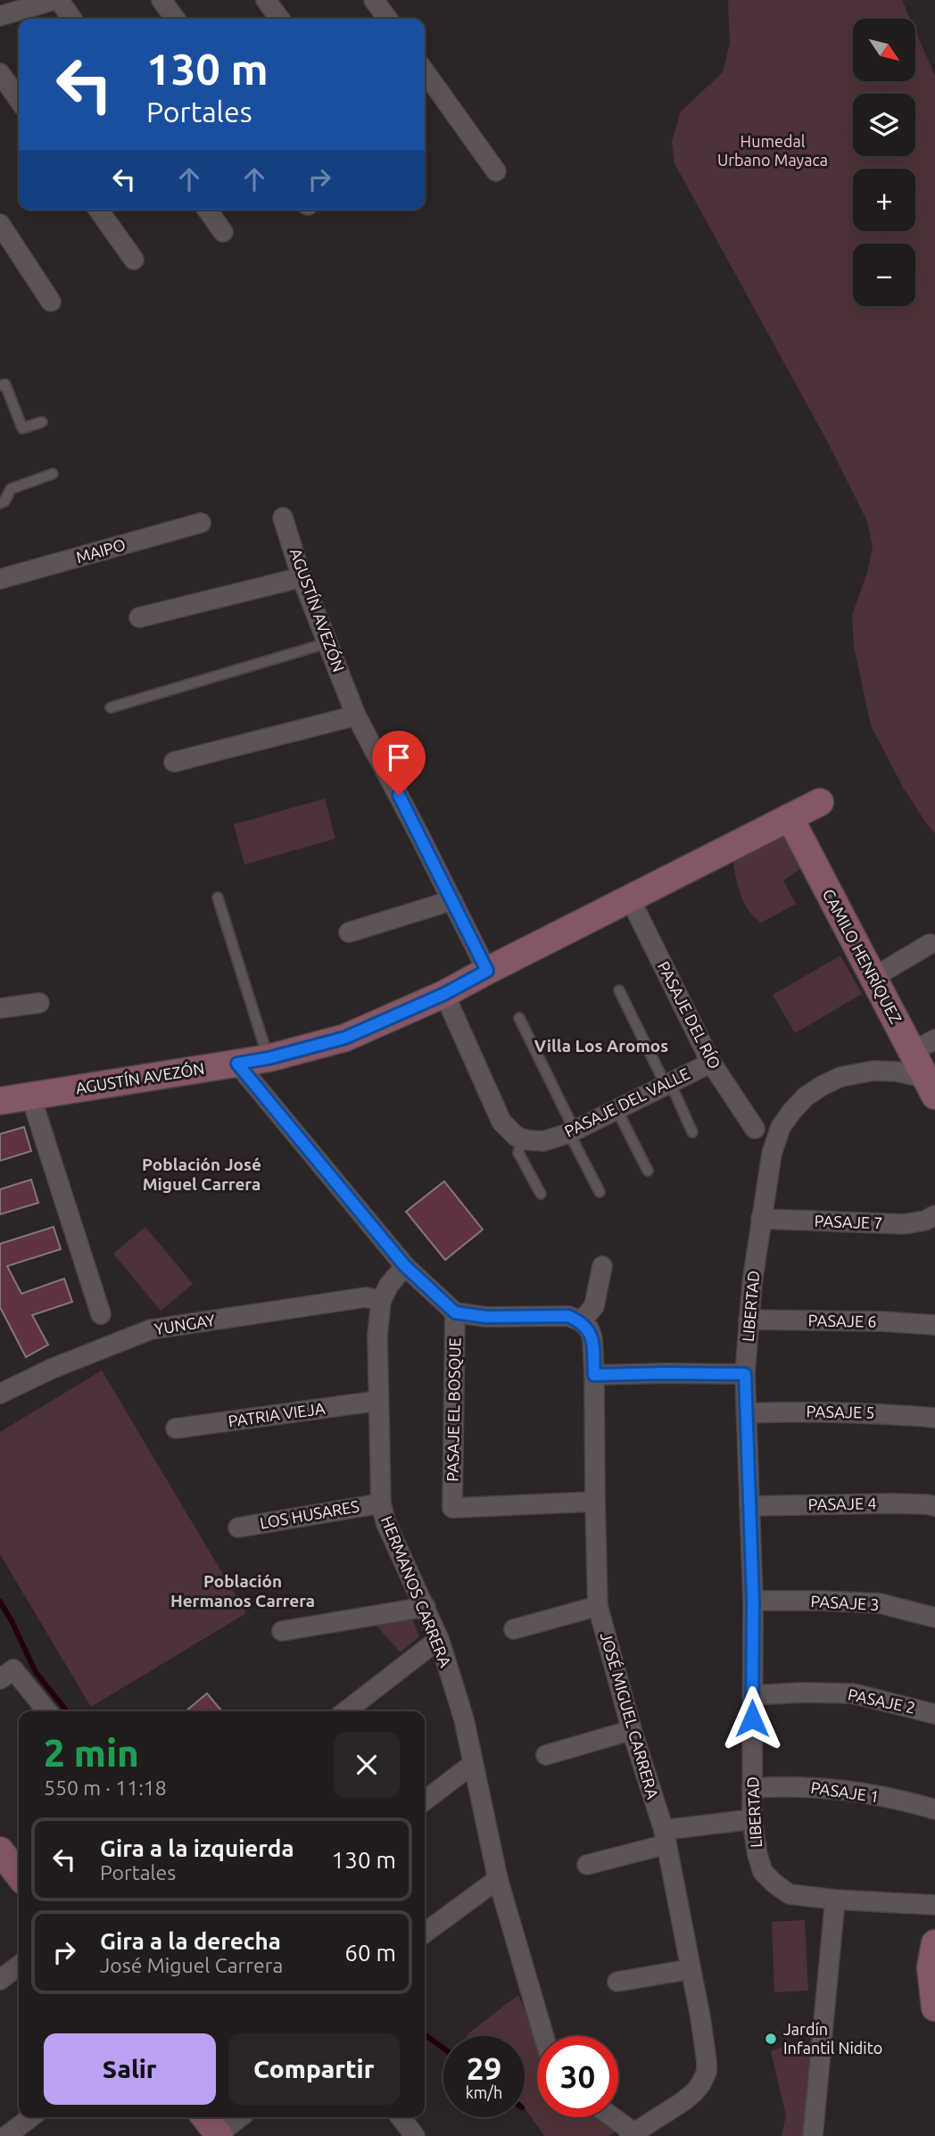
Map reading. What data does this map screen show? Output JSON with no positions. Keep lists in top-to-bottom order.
{
  "streets": {
    "street": [
      "MAIPO",
      "AGUSTÍN AVEZÓN",
      "CAMILO HENRÍQUEZ",
      "PASAJE DEL RÍO",
      "PASAJE DEL VALLE",
      "PASAJE 7",
      "LIBERTAD",
      "PASAJE 6",
      "YUNGAY",
      "PASAJE EL BOSQUE",
      "PASAJE 5",
      "PATRIA VIEJA",
      "PASAJE 4",
      "LOS HUSARES",
      "HERMANOS CARRERA",
      "PASAJE 3",
      "PASAJE 2",
      "JOSÉ MIGUEL CARRERA",
      "PASAJE 1"
    ]
  },
  "crossings": [
    ["AGUSTÍN AVEZÓN", "CAMILO HENRÍQUEZ"],
    ["AGUSTÍN AVEZÓN", "PASAJE DEL RÍO"],
    ["CAMILO HENRÍQUEZ", "LIBERTAD"],
    ["PASAJE DEL RÍO", "PASAJE DEL VALLE"],
    ["PASAJE 7", "LIBERTAD"],
    ["LIBERTAD", "PASAJE 6"],
    ["LIBERTAD", "PASAJE 5"],
    ["LIBERTAD", "PASAJE 4"],
    ["LIBERTAD", "PASAJE 3"],
    ["LIBERTAD", "PASAJE 2"],
    ["LIBERTAD", "PASAJE 1"],
    ["YUNGAY", "HERMANOS CARRERA"],
    ["PASAJE EL BOSQUE", "JOSÉ MIGUEL CARRERA"],
    ["PATRIA VIEJA", "HERMANOS CARRERA"],
    ["LOS HUSARES", "HERMANOS CARRERA"]
  ],
  "districts": ["Villa Los Aromos", "Población José Miguel Carrera", "Población Hermanos Carrera"],
  "parks": ["Humedal Urbano Mayaca"],
  "places": ["Jardín Infantil Nidito"],
  "north": "bottom right",
  "page": {
    "map_buttons": ["+", "−"],
    "turn": ["130 m", "Portales"],
    "heading": ["2 min", "550 m · 11:18"],
    "list": [
      {
        "name": "Gira a la izquierda",
        "note": "Portales",
        "value": "130 m"
      },
      {
        "name": "Gira a la derecha",
        "note": "José Miguel Carrera",
        "value": "60 m"
      }
    ],
    "buttons": ["Salir", "Compartir"],
    "speed": "29 km/h",
    "limit": "30"
  }
}
